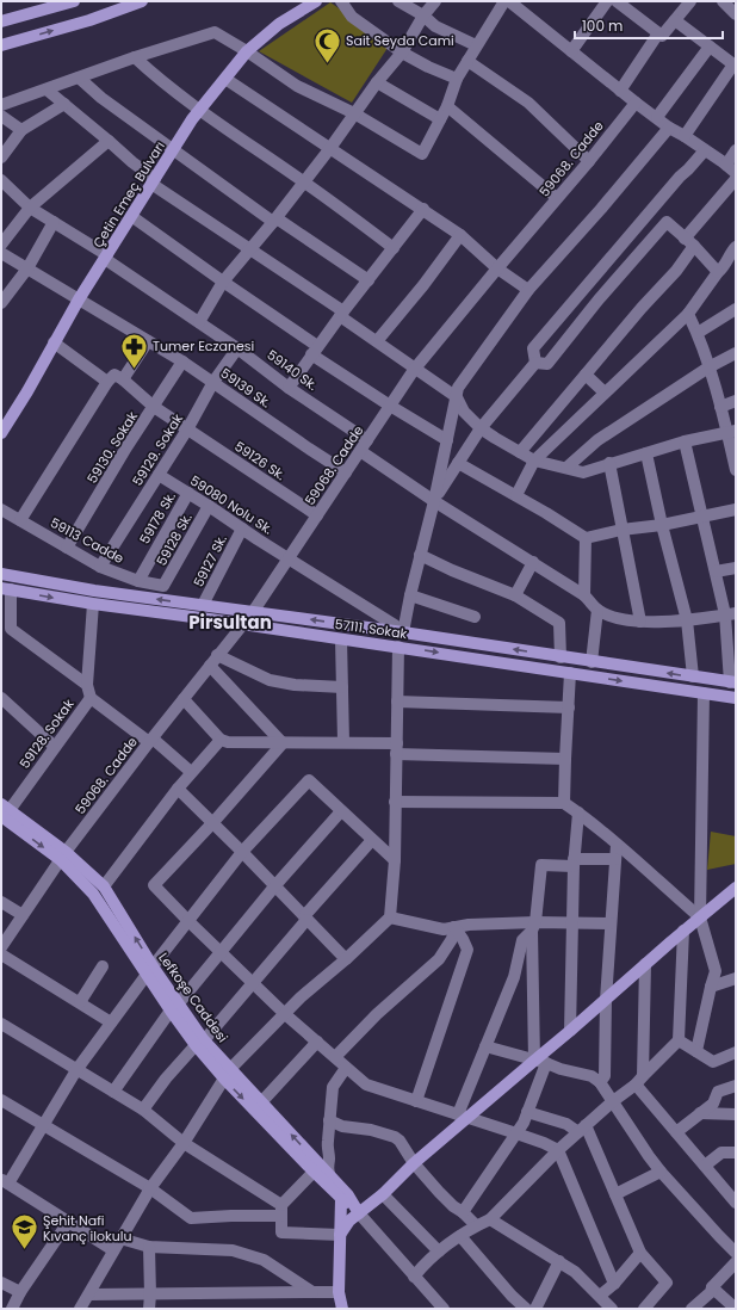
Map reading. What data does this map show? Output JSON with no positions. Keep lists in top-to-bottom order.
{
  "streets": {
    "main road": ["Çetin Emeç Bulvarı", "57111. Sokak", "Lefkoşe Caddesi"],
    "street": [
      "59068. Cadde",
      "59140 Sk.",
      "59139 Sk.",
      "59130. Sokak",
      "59129. Sokak",
      "59126 Sk.",
      "59080 Nolu Sk.",
      "59178 Sk.",
      "59128 Sk.",
      "59113 Cadde",
      "59127 Sk.",
      "59128. Sokak"
    ]
  },
  "crossings": [
    ["59068. Cadde", "59140 Sk."],
    ["59068. Cadde", "59139 Sk."],
    ["59068. Cadde", "59126 Sk."],
    ["59068. Cadde", "59080 Nolu Sk."],
    ["59068. Cadde", "57111. Sokak"],
    ["59068. Cadde", "Lefkoşe Caddesi"],
    ["Çetin Emeç Bulvarı", "59140 Sk."],
    ["Çetin Emeç Bulvarı", "59139 Sk."],
    ["59140 Sk.", "59129. Sokak"],
    ["59139 Sk.", "59130. Sokak"],
    ["59139 Sk.", "59129. Sokak"],
    ["59130. Sokak", "59126 Sk."],
    ["59130. Sokak", "59113 Cadde"],
    ["59129. Sokak", "59126 Sk."],
    ["59129. Sokak", "59080 Nolu Sk."],
    ["59129. Sokak", "59113 Cadde"],
    ["59080 Nolu Sk.", "59178 Sk."],
    ["59080 Nolu Sk.", "59128 Sk."],
    ["59080 Nolu Sk.", "59127 Sk."],
    ["59178 Sk.", "59113 Cadde"],
    ["59128 Sk.", "59113 Cadde"],
    ["59128. Sokak", "Lefkoşe Caddesi"]
  ],
  "districts": ["Pirsultan"],
  "places": {
    "mosque": ["Sait Seyda Cami"],
    "pharmacy": ["Tumer Eczanesi"],
    "school or university": ["Şehit Nafi Kıvanç ilokulu"]
  },
  "scale_bar": "100 m"
}
